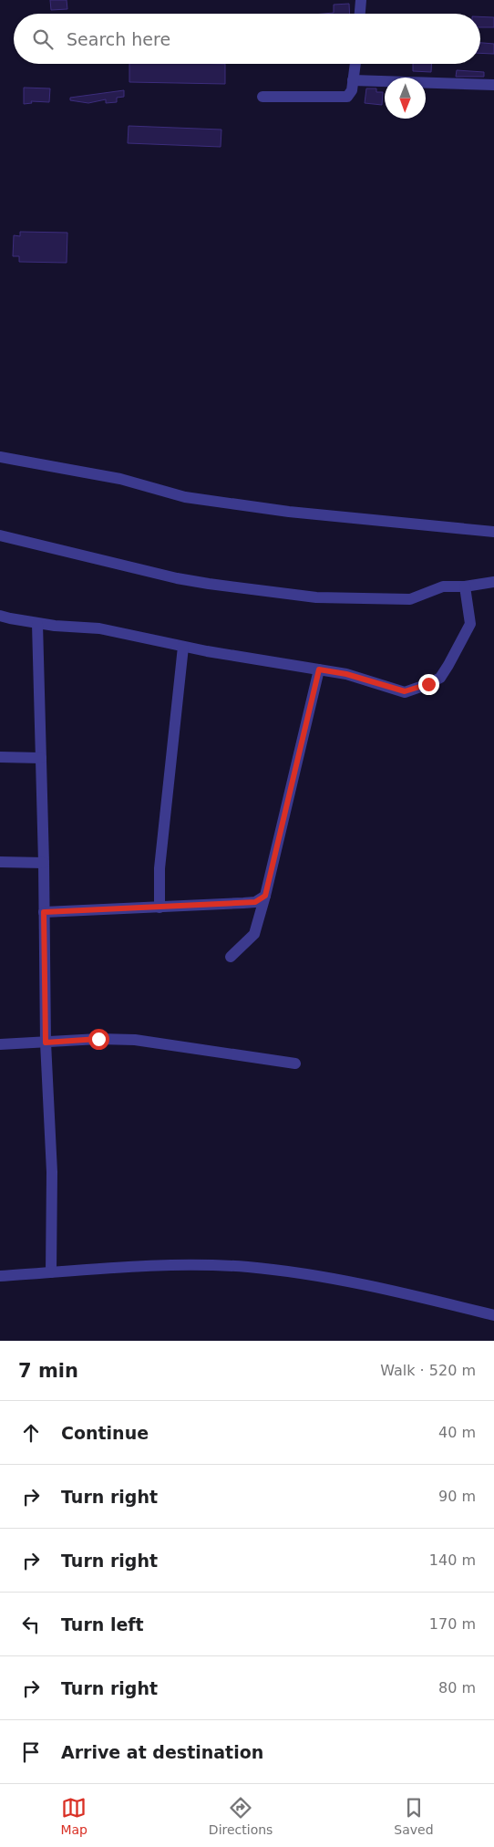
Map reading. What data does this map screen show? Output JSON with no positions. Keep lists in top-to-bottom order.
{
  "north": "bottom",
  "page": {
    "search": "Search here",
    "heading": ["7 min", "Walk · 520 m"],
    "list": [
      ["Continue", "40 m"],
      ["Turn right", "90 m"],
      ["Turn right", "140 m"],
      ["Turn left", "170 m"],
      ["Turn right", "80 m"],
      "Arrive at destination"
    ],
    "nav": ["Map", "Directions", "Saved"]
  }
}
